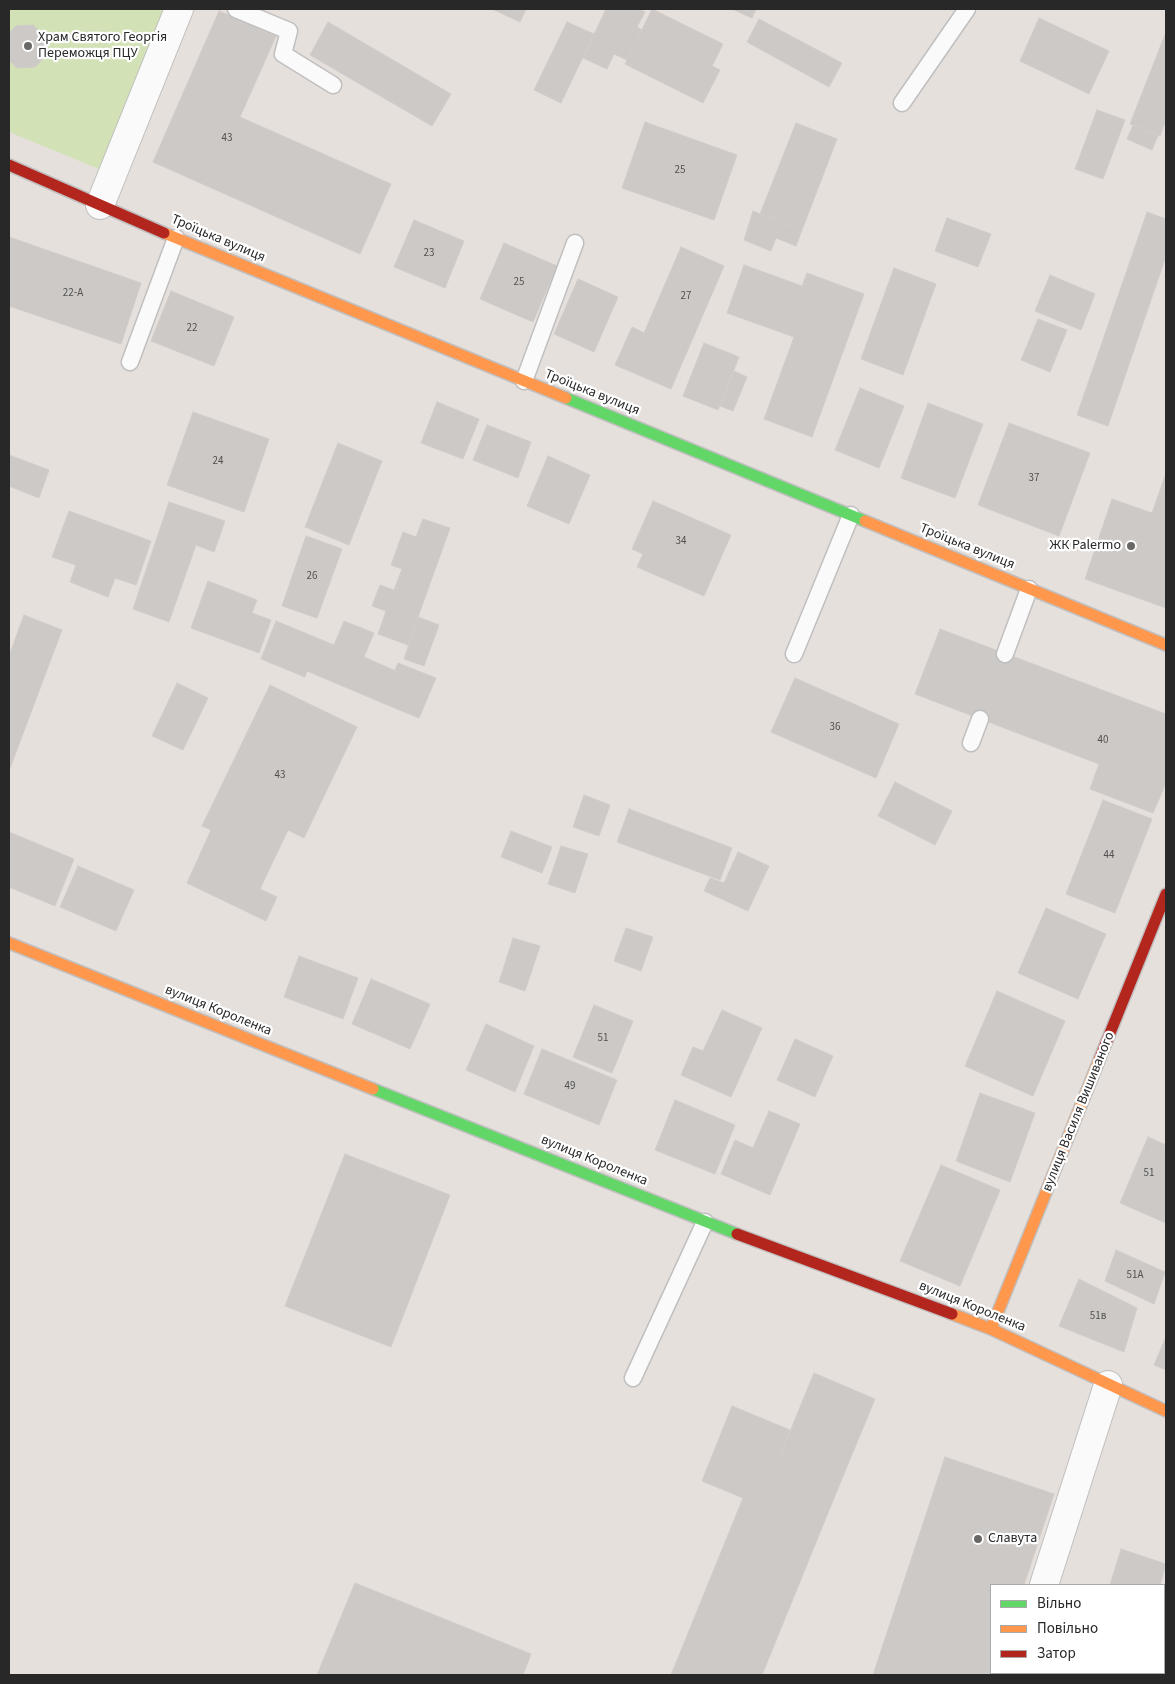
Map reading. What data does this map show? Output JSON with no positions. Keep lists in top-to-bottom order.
{
  "streets": {
    "street": ["Троїцька вулиця", "вулиця Короленка", "вулиця Василя Вишиваного"]
  },
  "crossings": [
    ["вулиця Короленка", "вулиця Василя Вишиваного"]
  ],
  "places": ["Храм Святого Георгія Переможця ПЦУ", "ЖК Palermo", "Славута"],
  "house_numbers": [
    "43",
    "25",
    "23",
    "25",
    "22-А",
    "27",
    "22",
    "24",
    "37",
    "34",
    "26",
    "36",
    "40",
    "43",
    "44",
    "51",
    "49",
    "51",
    "51А",
    "51в"
  ],
  "legend": ["Вільно", "Повільно", "Затор"]
}
